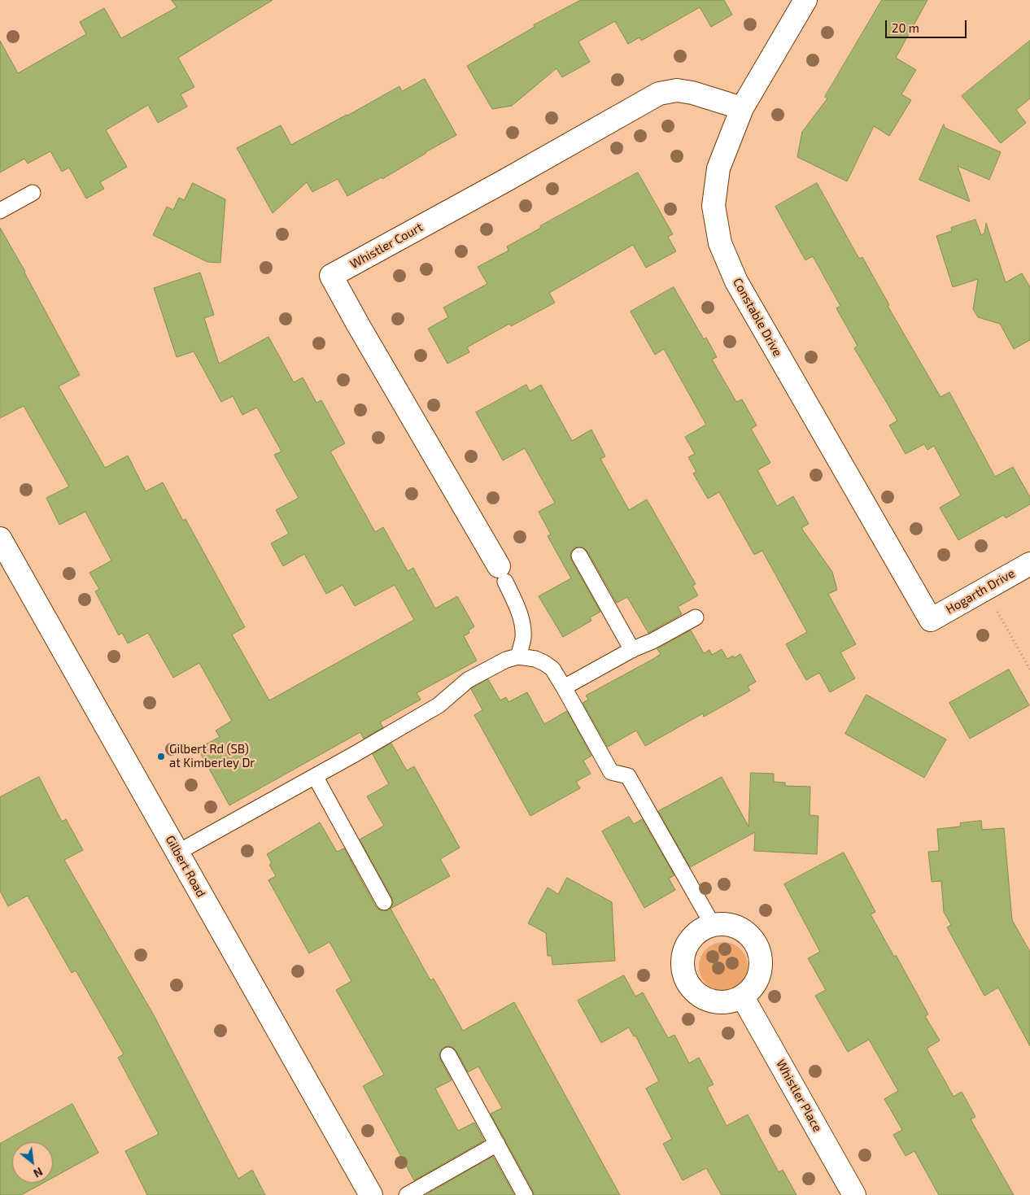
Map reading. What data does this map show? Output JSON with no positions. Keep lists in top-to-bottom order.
{
  "streets": {
    "street": [
      "Whistler Court",
      "Constable Drive",
      "Hogarth Drive",
      "Gilbert Road",
      "Whistler Place"
    ]
  },
  "crossings": [
    ["Whistler Court", "Constable Drive"],
    ["Constable Drive", "Hogarth Drive"]
  ],
  "places": ["Gilbert Rd (SB) at Kimberley Dr"],
  "scale_bar": "20 m",
  "north": "bottom right"
}
